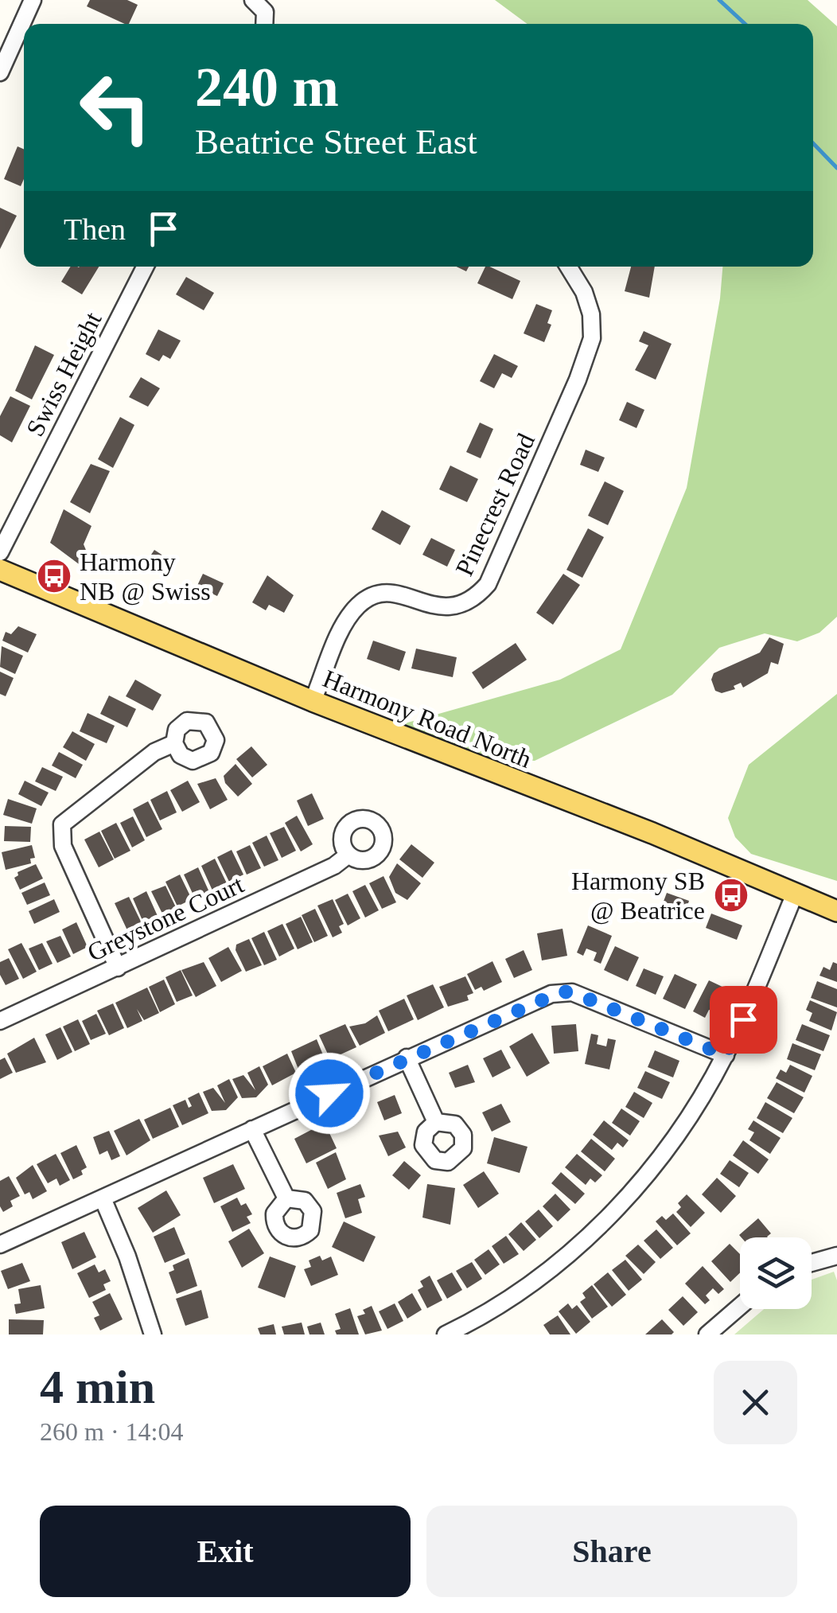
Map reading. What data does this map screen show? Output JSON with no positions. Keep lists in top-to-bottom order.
{
  "streets": {
    "main road": ["Harmony Road North"],
    "street": ["Swiss Height", "Pinecrest Road", "Greystone Court"]
  },
  "crossings": [
    ["Pinecrest Road", "Harmony Road North"]
  ],
  "places": {
    "bus stop": ["Harmony NB @ Swiss", "Harmony SB @ Beatrice"]
  },
  "page": {
    "turn": ["240 m", "Beatrice Street East"],
    "then": "Then",
    "heading": ["4 min", "260 m · 14:04"],
    "buttons": ["Exit", "Share"]
  }
}
